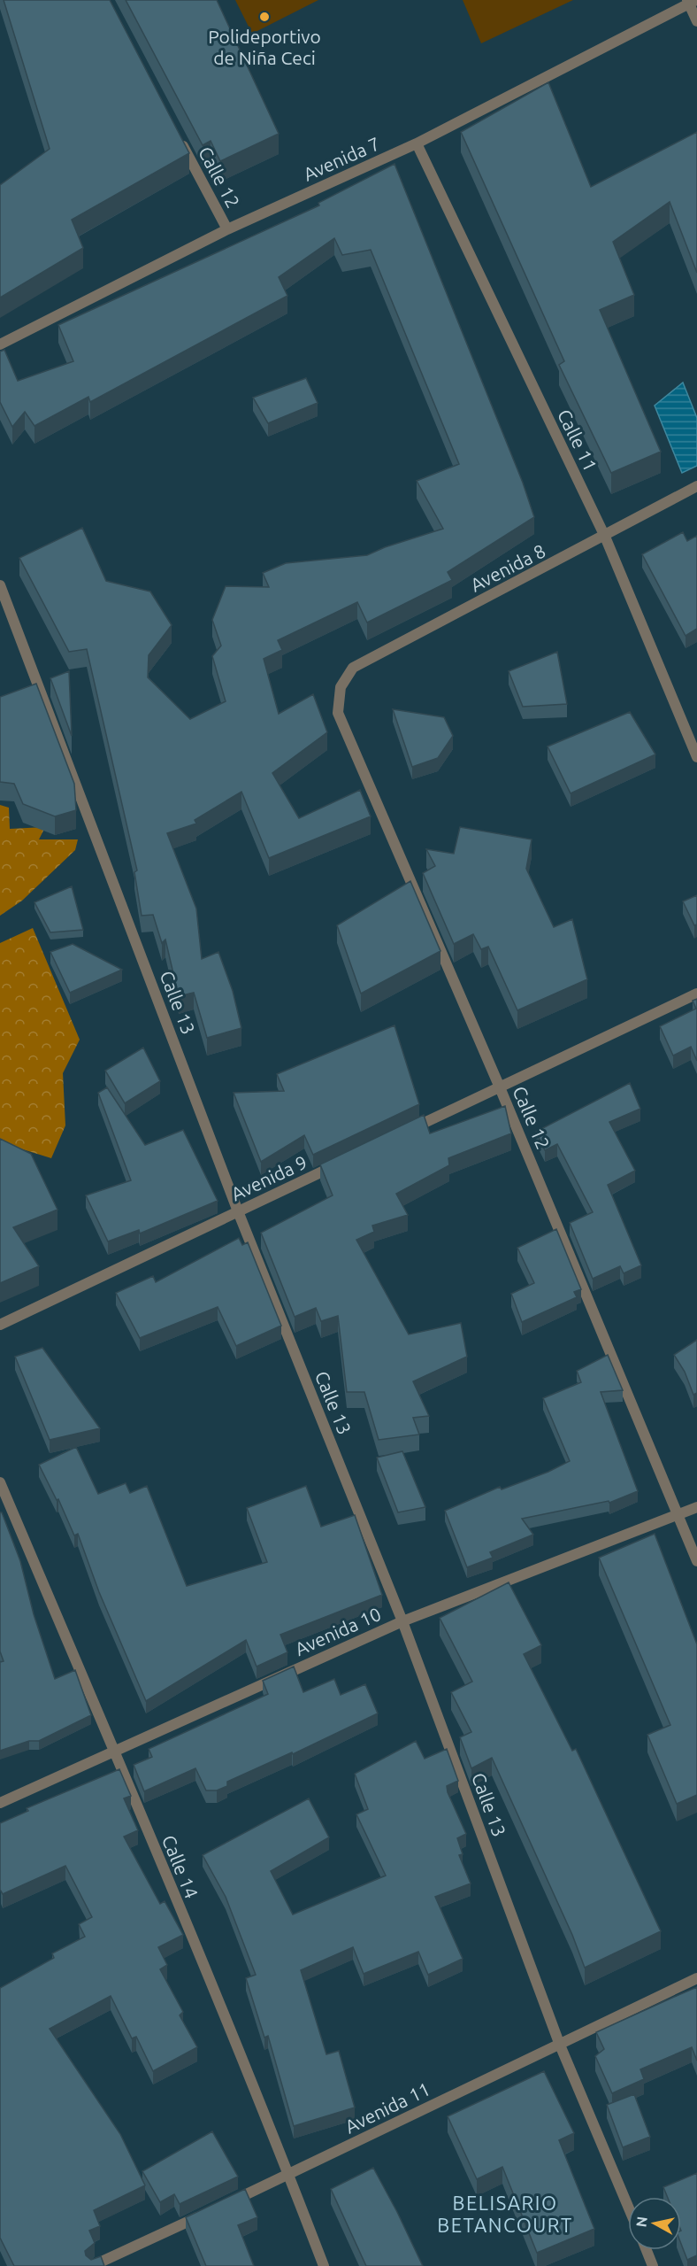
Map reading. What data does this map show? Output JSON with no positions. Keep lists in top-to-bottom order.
{
  "streets": {
    "street": [
      "Avenida 7",
      "Calle 12",
      "Calle 11",
      "Avenida 8",
      "Calle 13",
      "Avenida 9",
      "Avenida 10",
      "Calle 14",
      "Avenida 11"
    ]
  },
  "crossings": [
    ["Avenida 7", "Calle 12"],
    ["Avenida 7", "Calle 11"],
    ["Calle 12", "Avenida 8"],
    ["Calle 12", "Avenida 10"],
    ["Calle 11", "Avenida 8"],
    ["Calle 13", "Avenida 9"],
    ["Calle 13", "Avenida 10"],
    ["Calle 13", "Avenida 11"],
    ["Avenida 10", "Calle 14"],
    ["Calle 14", "Avenida 11"]
  ],
  "districts": ["BELISARIO BETANCOURT"],
  "places": ["Polideportivo de Niña Ceci"],
  "north": "left"
}
